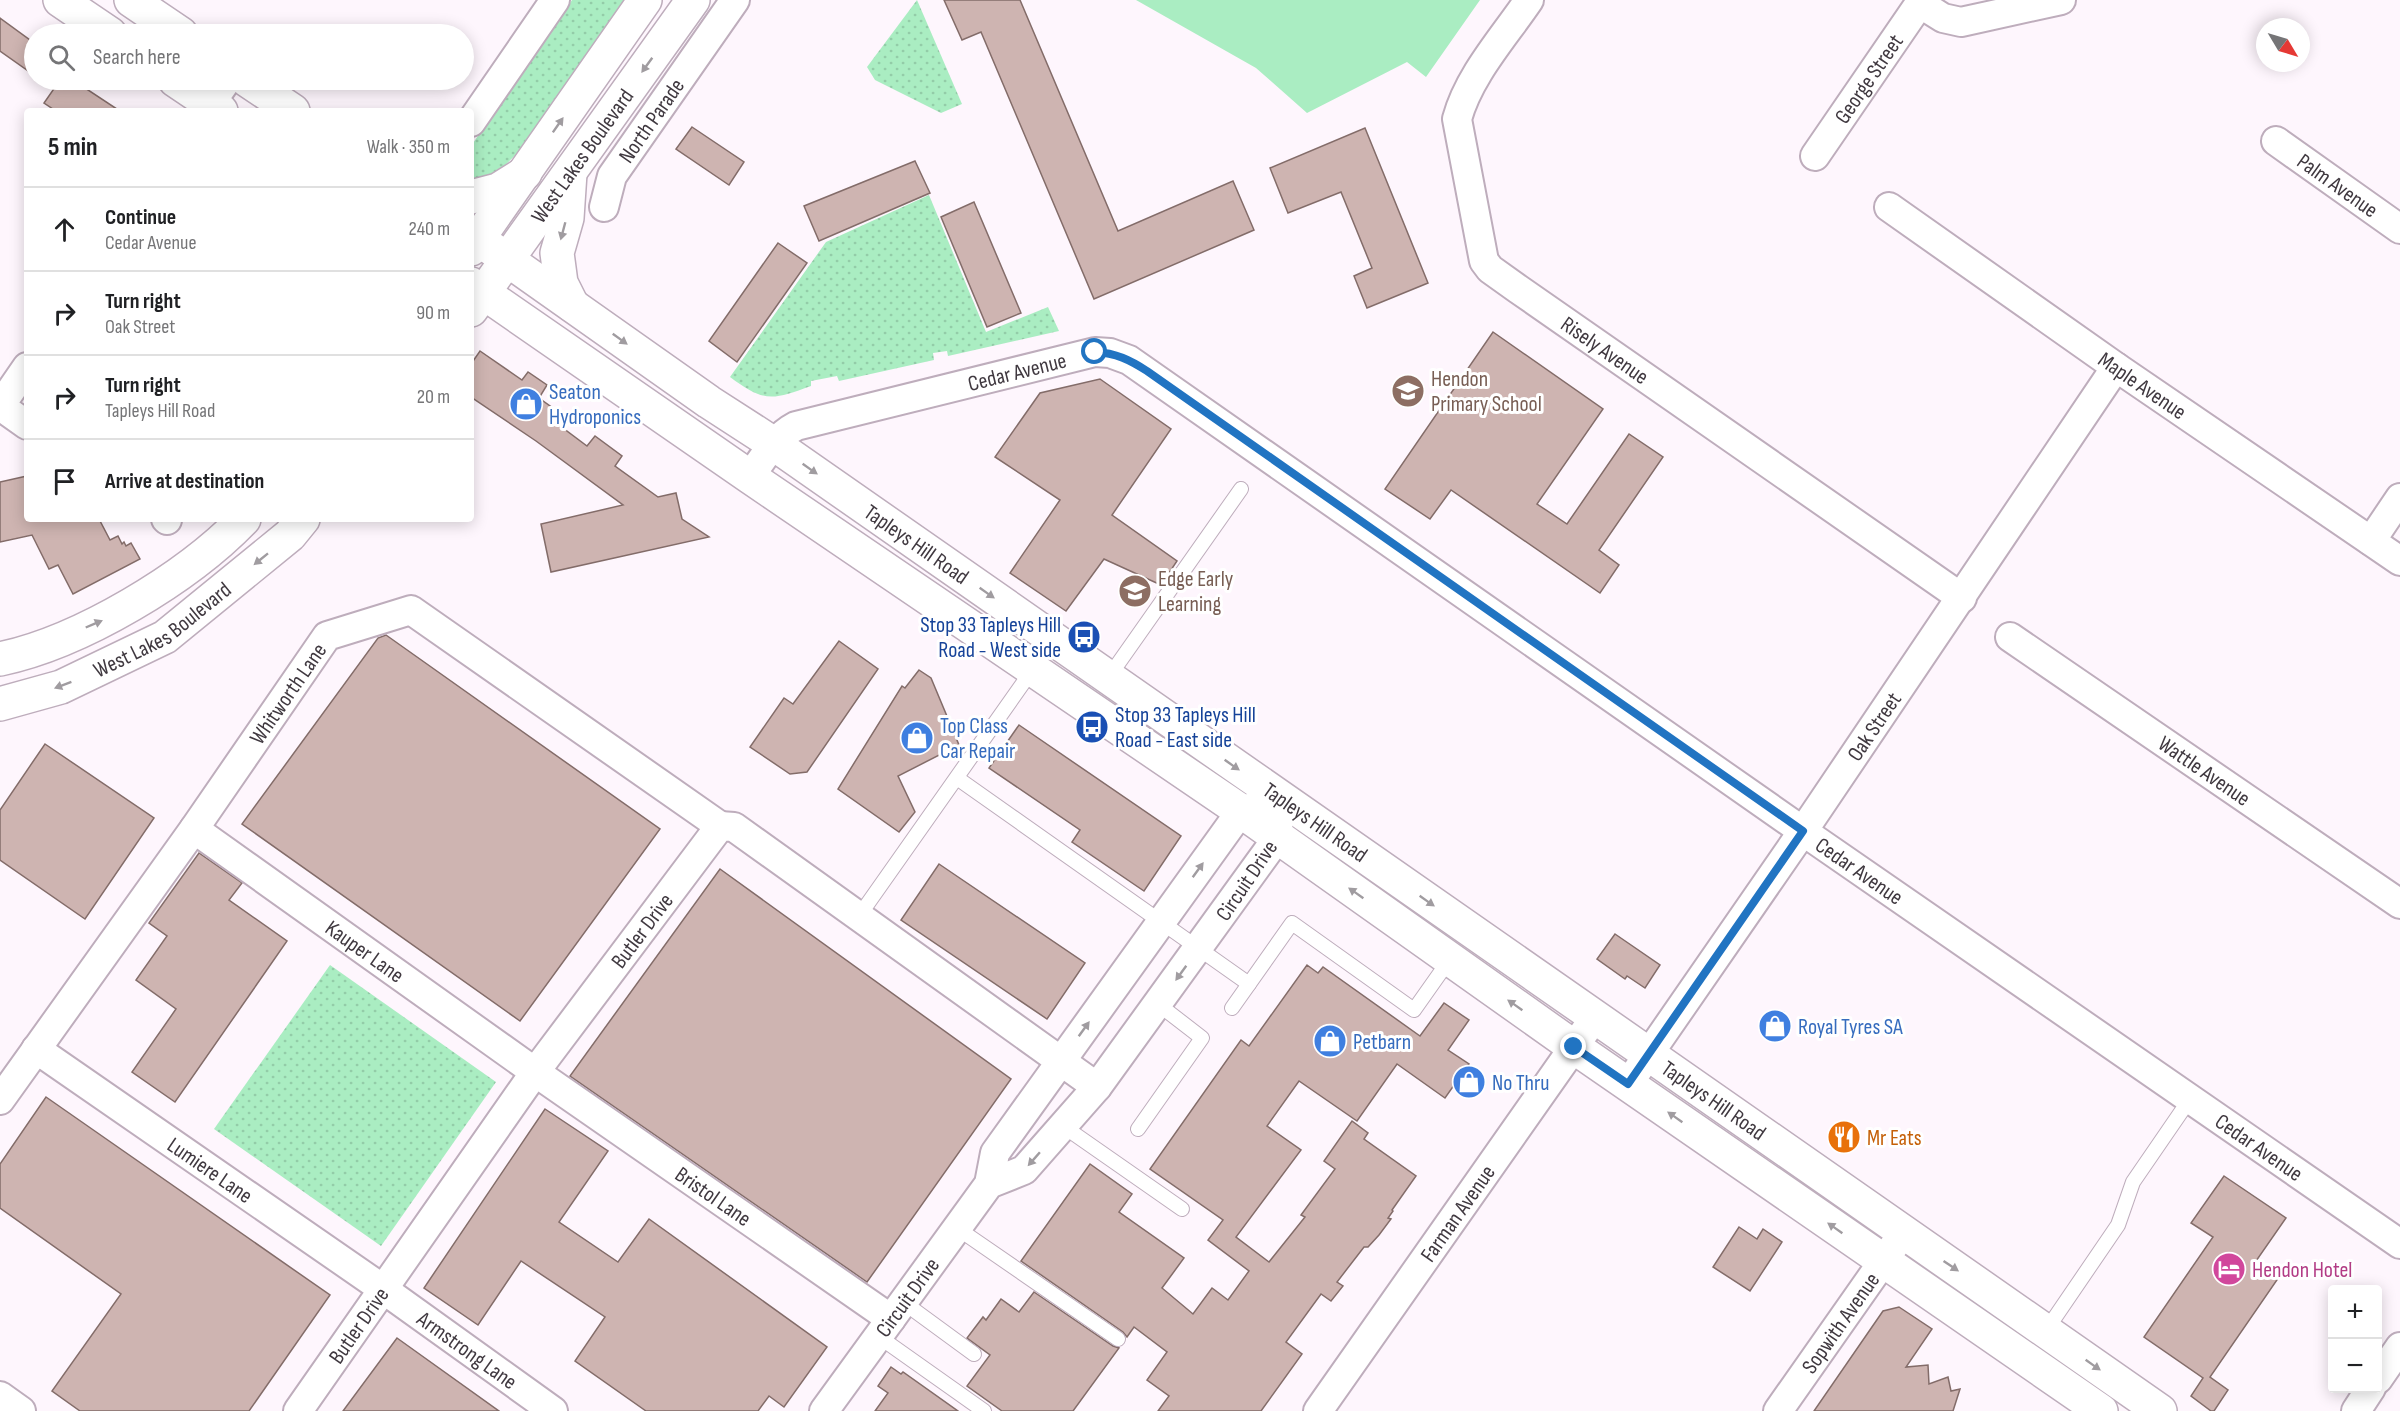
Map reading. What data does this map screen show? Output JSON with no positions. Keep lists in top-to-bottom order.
{
  "streets": {
    "main road": ["West Lakes Boulevard", "Tapleys Hill Road"],
    "street": [
      "George Street",
      "North Parade",
      "Palm Avenue",
      "Risely Avenue",
      "Cedar Avenue",
      "Maple Avenue",
      "Whitworth Lane",
      "Oak Street",
      "Wattle Avenue",
      "Circuit Drive",
      "Butler Drive",
      "Kauper Lane",
      "Lumiere Lane",
      "Bristol Lane",
      "Farman Avenue",
      "Sopwith Avenue",
      "Armstrong Lane"
    ]
  },
  "crossings": [
    ["West Lakes Boulevard", "Tapleys Hill Road"],
    ["Risely Avenue", "Oak Street"],
    ["Cedar Avenue", "Tapleys Hill Road"],
    ["Cedar Avenue", "Oak Street"],
    ["Maple Avenue", "Oak Street"],
    ["Tapleys Hill Road", "Oak Street"],
    ["Tapleys Hill Road", "Circuit Drive"],
    ["Tapleys Hill Road", "Farman Avenue"],
    ["Tapleys Hill Road", "Sopwith Avenue"],
    ["Whitworth Lane", "Butler Drive"],
    ["Whitworth Lane", "Kauper Lane"],
    ["Whitworth Lane", "Lumiere Lane"],
    ["Circuit Drive", "Bristol Lane"],
    ["Butler Drive", "Kauper Lane"],
    ["Butler Drive", "Lumiere Lane"],
    ["Butler Drive", "Bristol Lane"],
    ["Butler Drive", "Armstrong Lane"],
    ["Kauper Lane", "Bristol Lane"],
    ["Lumiere Lane", "Armstrong Lane"]
  ],
  "places": {
    "school or university": ["Hendon Primary School", "Edge Early Learning"],
    "shop": [
      "Seaton Hydroponics",
      "Top Class Car Repair",
      "Royal Tyres SA",
      "Petbarn",
      "No Thru"
    ],
    "bus stop": ["Stop 33 Tapleys Hill Road - West side", "Stop 33 Tapleys Hill Road - East side"],
    "restaurant": ["Mr Eats"],
    "hotel": ["Hendon Hotel"]
  },
  "north": "bottom right",
  "page": {
    "search": "Search here",
    "heading": ["5 min", "Walk · 350 m"],
    "list": [
      ["Continue", "Cedar Avenue", "240 m"],
      ["Turn right", "Oak Street", "90 m"],
      ["Turn right", "Tapleys Hill Road", "20 m"],
      "Arrive at destination"
    ],
    "map_buttons": ["+", "−"]
  }
}
